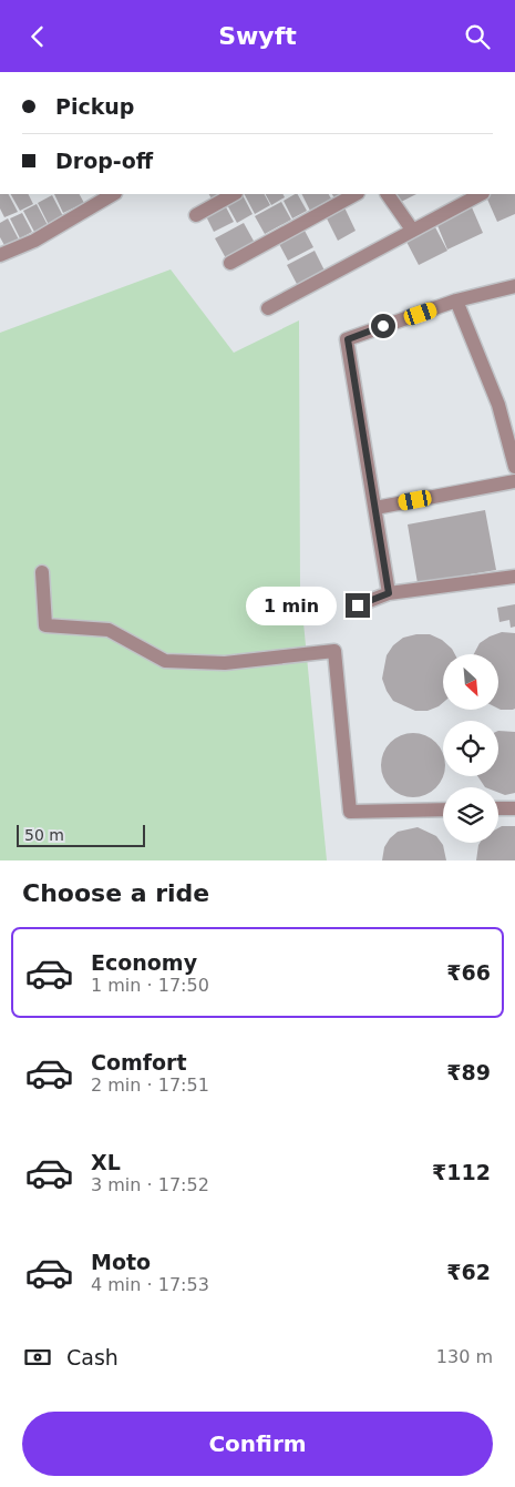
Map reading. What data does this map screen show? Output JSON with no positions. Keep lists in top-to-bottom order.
{
  "scale_bar": "50 m",
  "north": "bottom right",
  "page": {
    "header": "Swyft",
    "banner": ["Pickup", "Drop-off"],
    "bubble": "1 min",
    "scale": "50 m",
    "heading": "Choose a ride",
    "list": [
      {
        "name": "Economy",
        "note": "1 min · 17:50",
        "value": "₹66"
      },
      {
        "name": "Comfort",
        "note": "2 min · 17:51",
        "value": "₹89"
      },
      {
        "name": "XL",
        "note": "3 min · 17:52",
        "value": "₹112"
      },
      {
        "name": "Moto",
        "note": "4 min · 17:53",
        "value": "₹62"
      }
    ],
    "pay": ["Cash", "130 m"],
    "buttons": "Confirm"
  }
}
